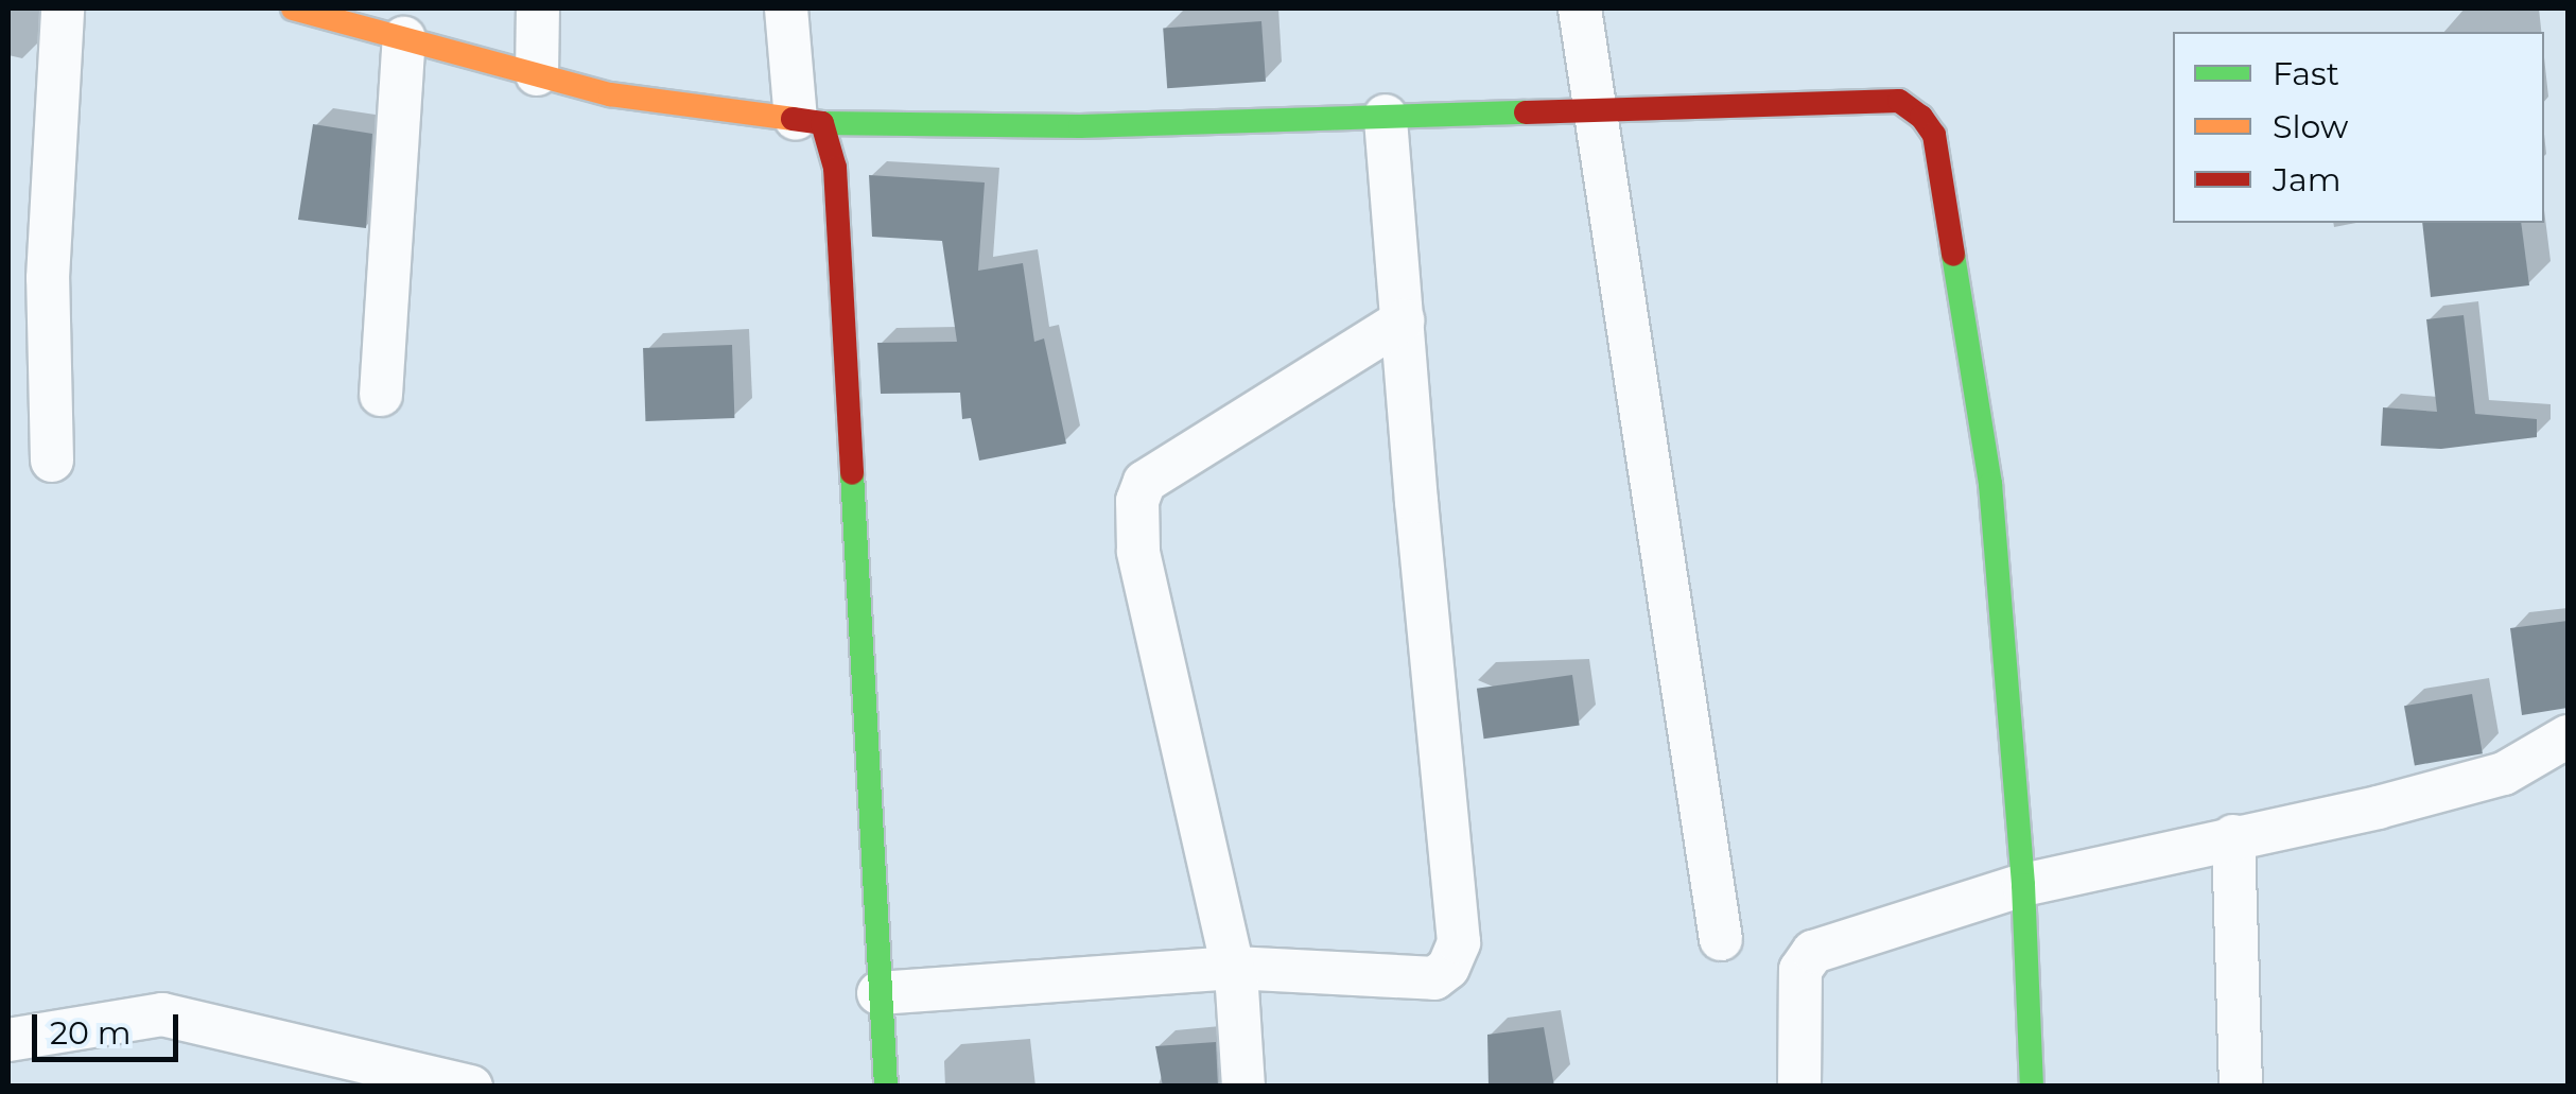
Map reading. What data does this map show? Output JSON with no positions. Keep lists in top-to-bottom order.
{
  "legend": ["Fast", "Slow", "Jam"],
  "scale_bar": "20 m"
}
